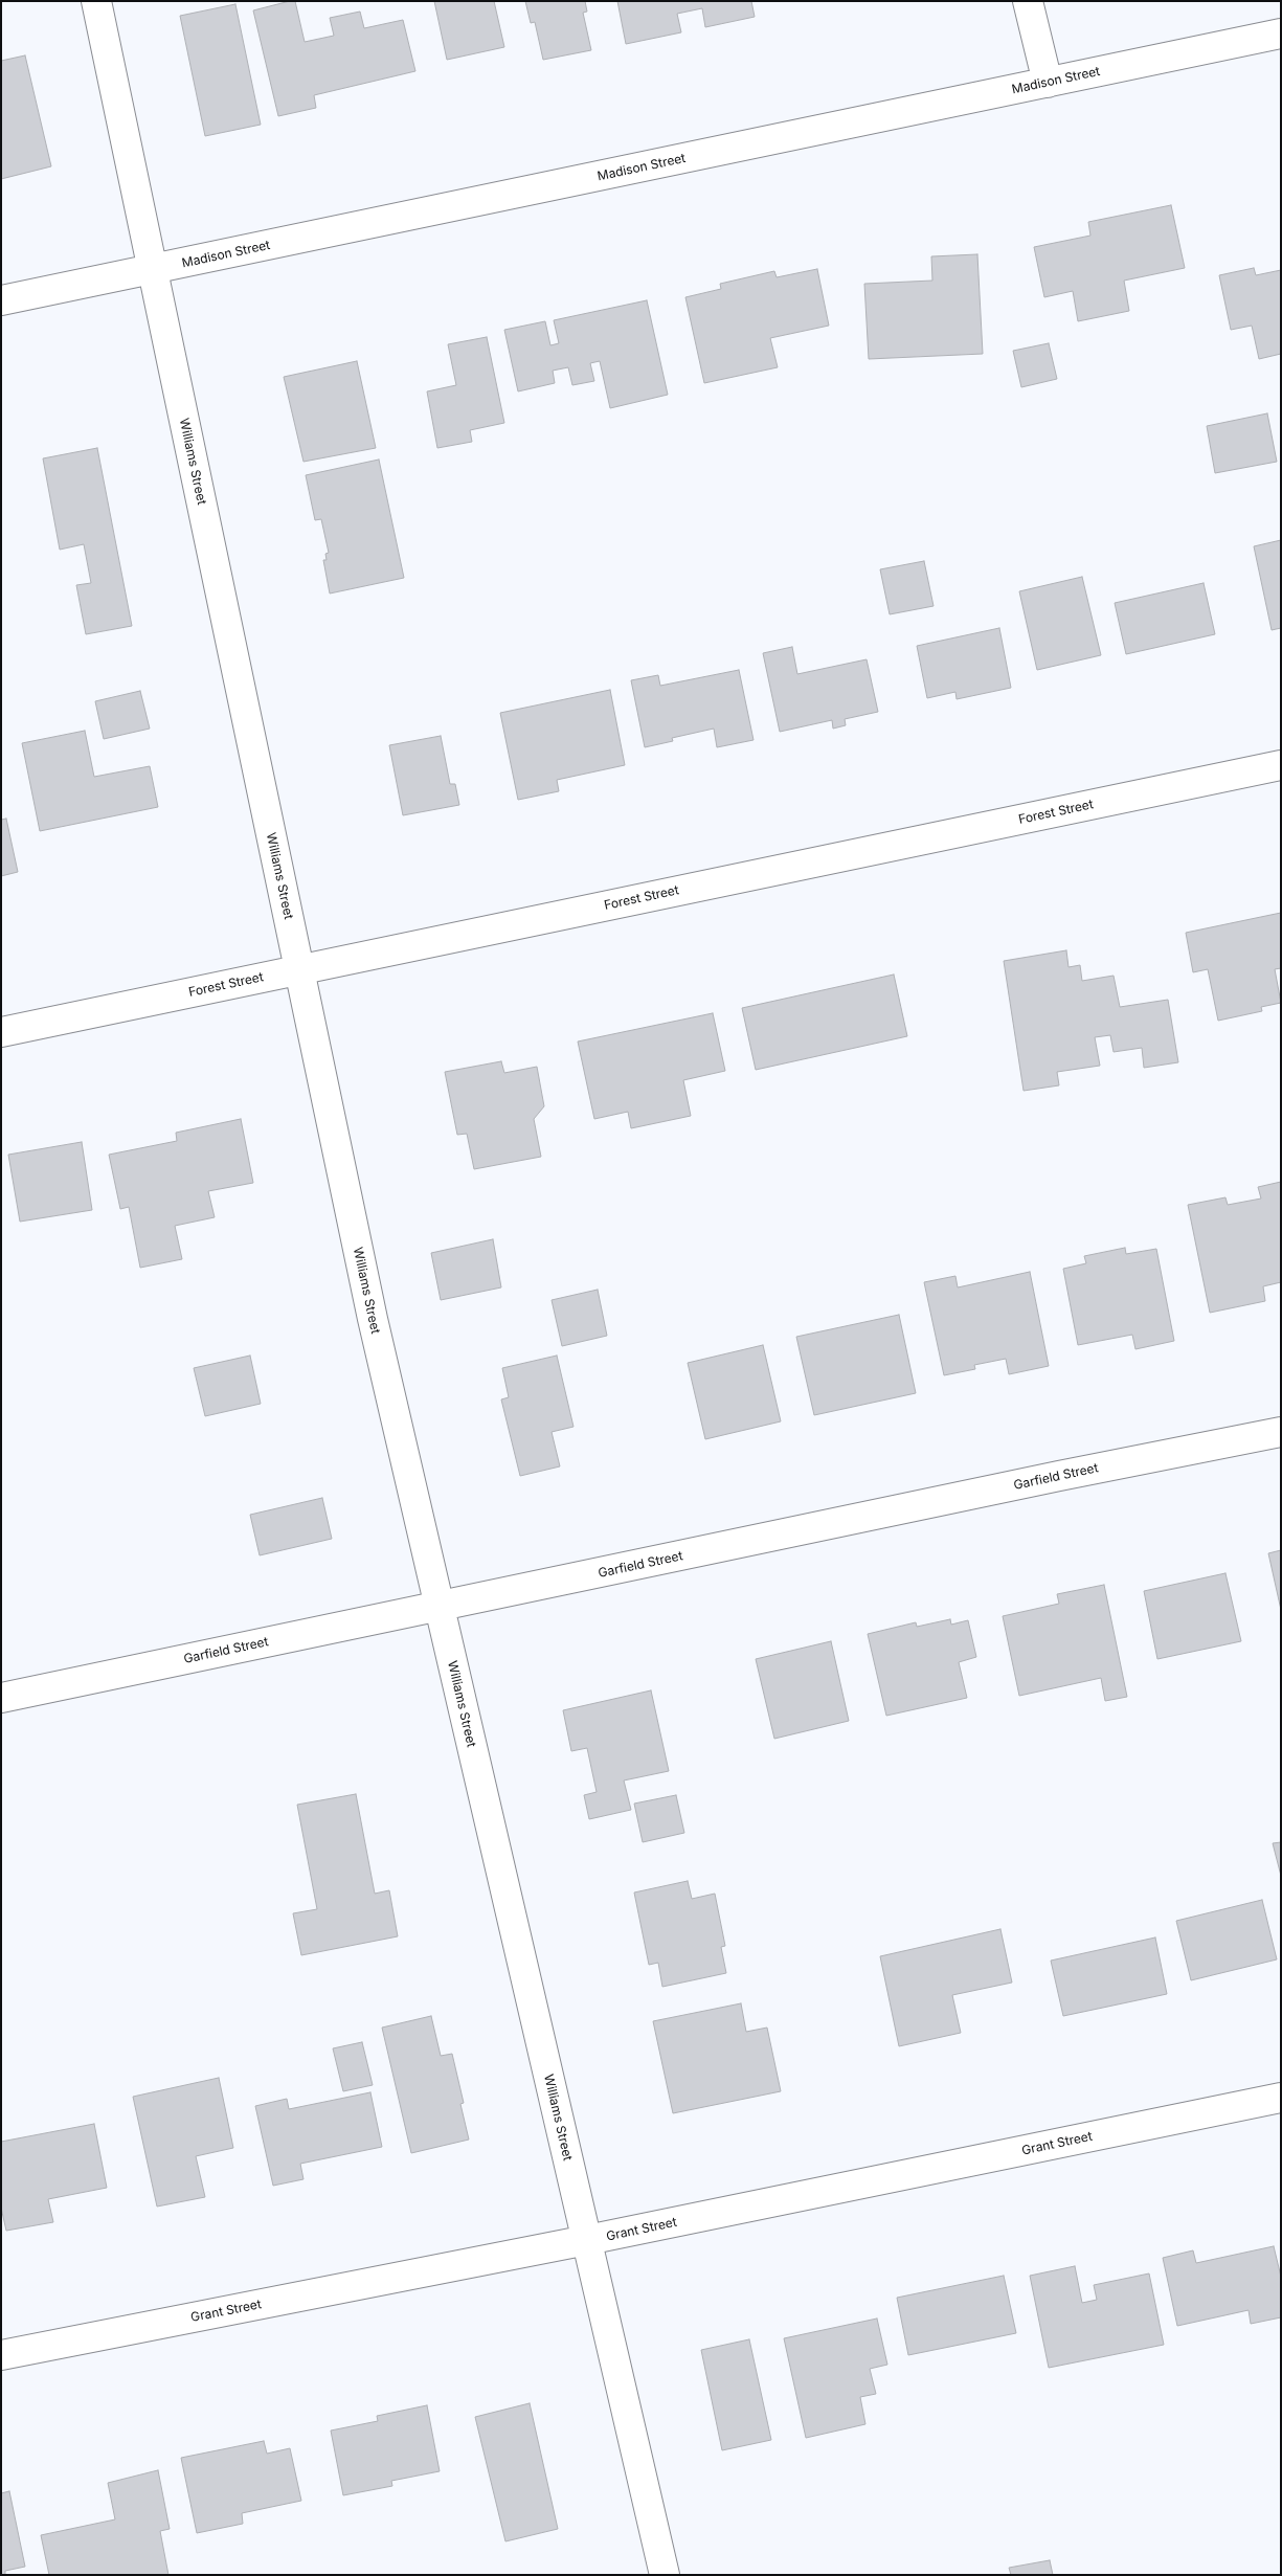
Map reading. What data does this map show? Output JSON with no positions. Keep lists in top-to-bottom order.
{
  "streets": {
    "street": [
      "Madison Street",
      "Williams Street",
      "Forest Street",
      "Garfield Street",
      "Grant Street"
    ]
  },
  "crossings": [
    ["Madison Street", "Williams Street"],
    ["Williams Street", "Forest Street"],
    ["Williams Street", "Garfield Street"],
    ["Williams Street", "Grant Street"]
  ]
}
